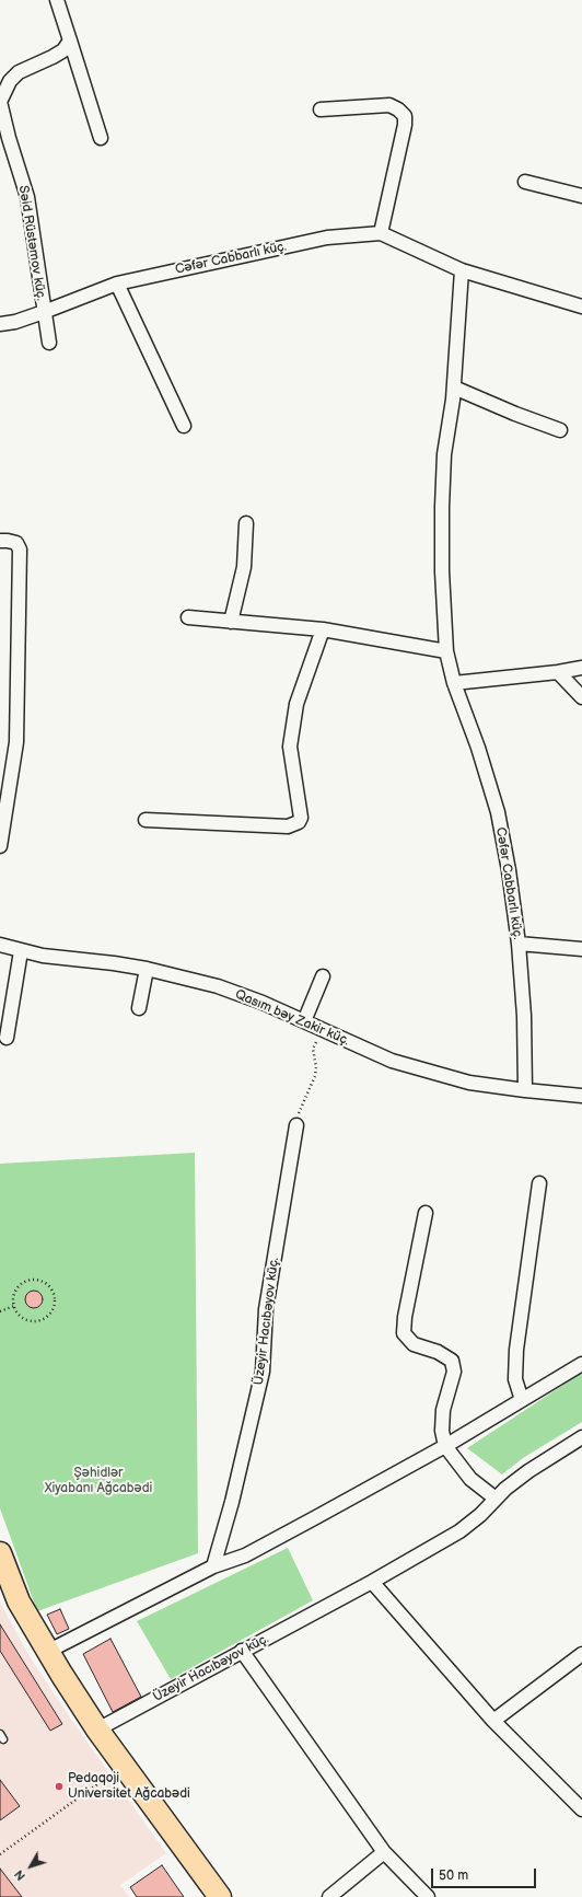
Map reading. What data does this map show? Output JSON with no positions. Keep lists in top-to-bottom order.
{
  "streets": {
    "street": [
      "Səid Rüstəmov küç.",
      "Cəfər Cabbarlı küç.",
      "Qasım bəy Zakir küç.",
      "Üzeyir Hacıbəyov küç."
    ]
  },
  "crossings": [
    ["Səid Rüstəmov küç.", "Cəfər Cabbarlı küç."],
    ["Cəfər Cabbarlı küç.", "Qasım bəy Zakir küç."]
  ],
  "parks": ["Şəhidlər Xiyabanı Ağcabədi"],
  "places": ["Pedaqoji Universitet Ağcabədi"],
  "scale_bar": "50 m",
  "north": "bottom left"
}
